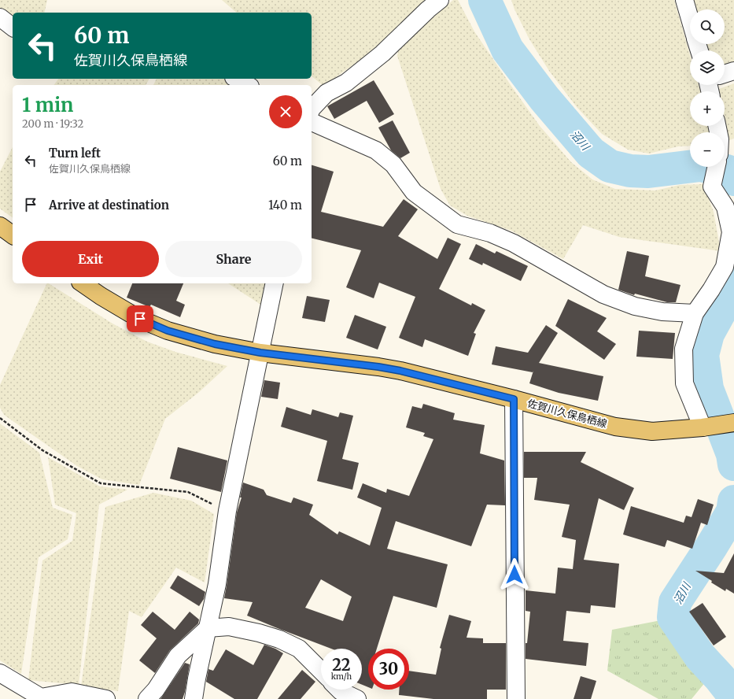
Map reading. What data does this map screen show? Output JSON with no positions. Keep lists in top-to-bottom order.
{
  "streets": {
    "main road": ["佐賀川久保鳥栖線"]
  },
  "water": ["沼川"],
  "page": {
    "map_buttons": ["+", "−"],
    "turn": ["60 m", "佐賀川久保鳥栖線"],
    "heading": ["1 min", "200 m · 19:32"],
    "list": [
      {
        "name": "Turn left",
        "note": "佐賀川久保鳥栖線",
        "value": "60 m"
      },
      {
        "name": "Arrive at destination",
        "value": "140 m"
      }
    ],
    "buttons": ["Exit", "Share"],
    "speed": "22 km/h",
    "limit": "30"
  }
}
